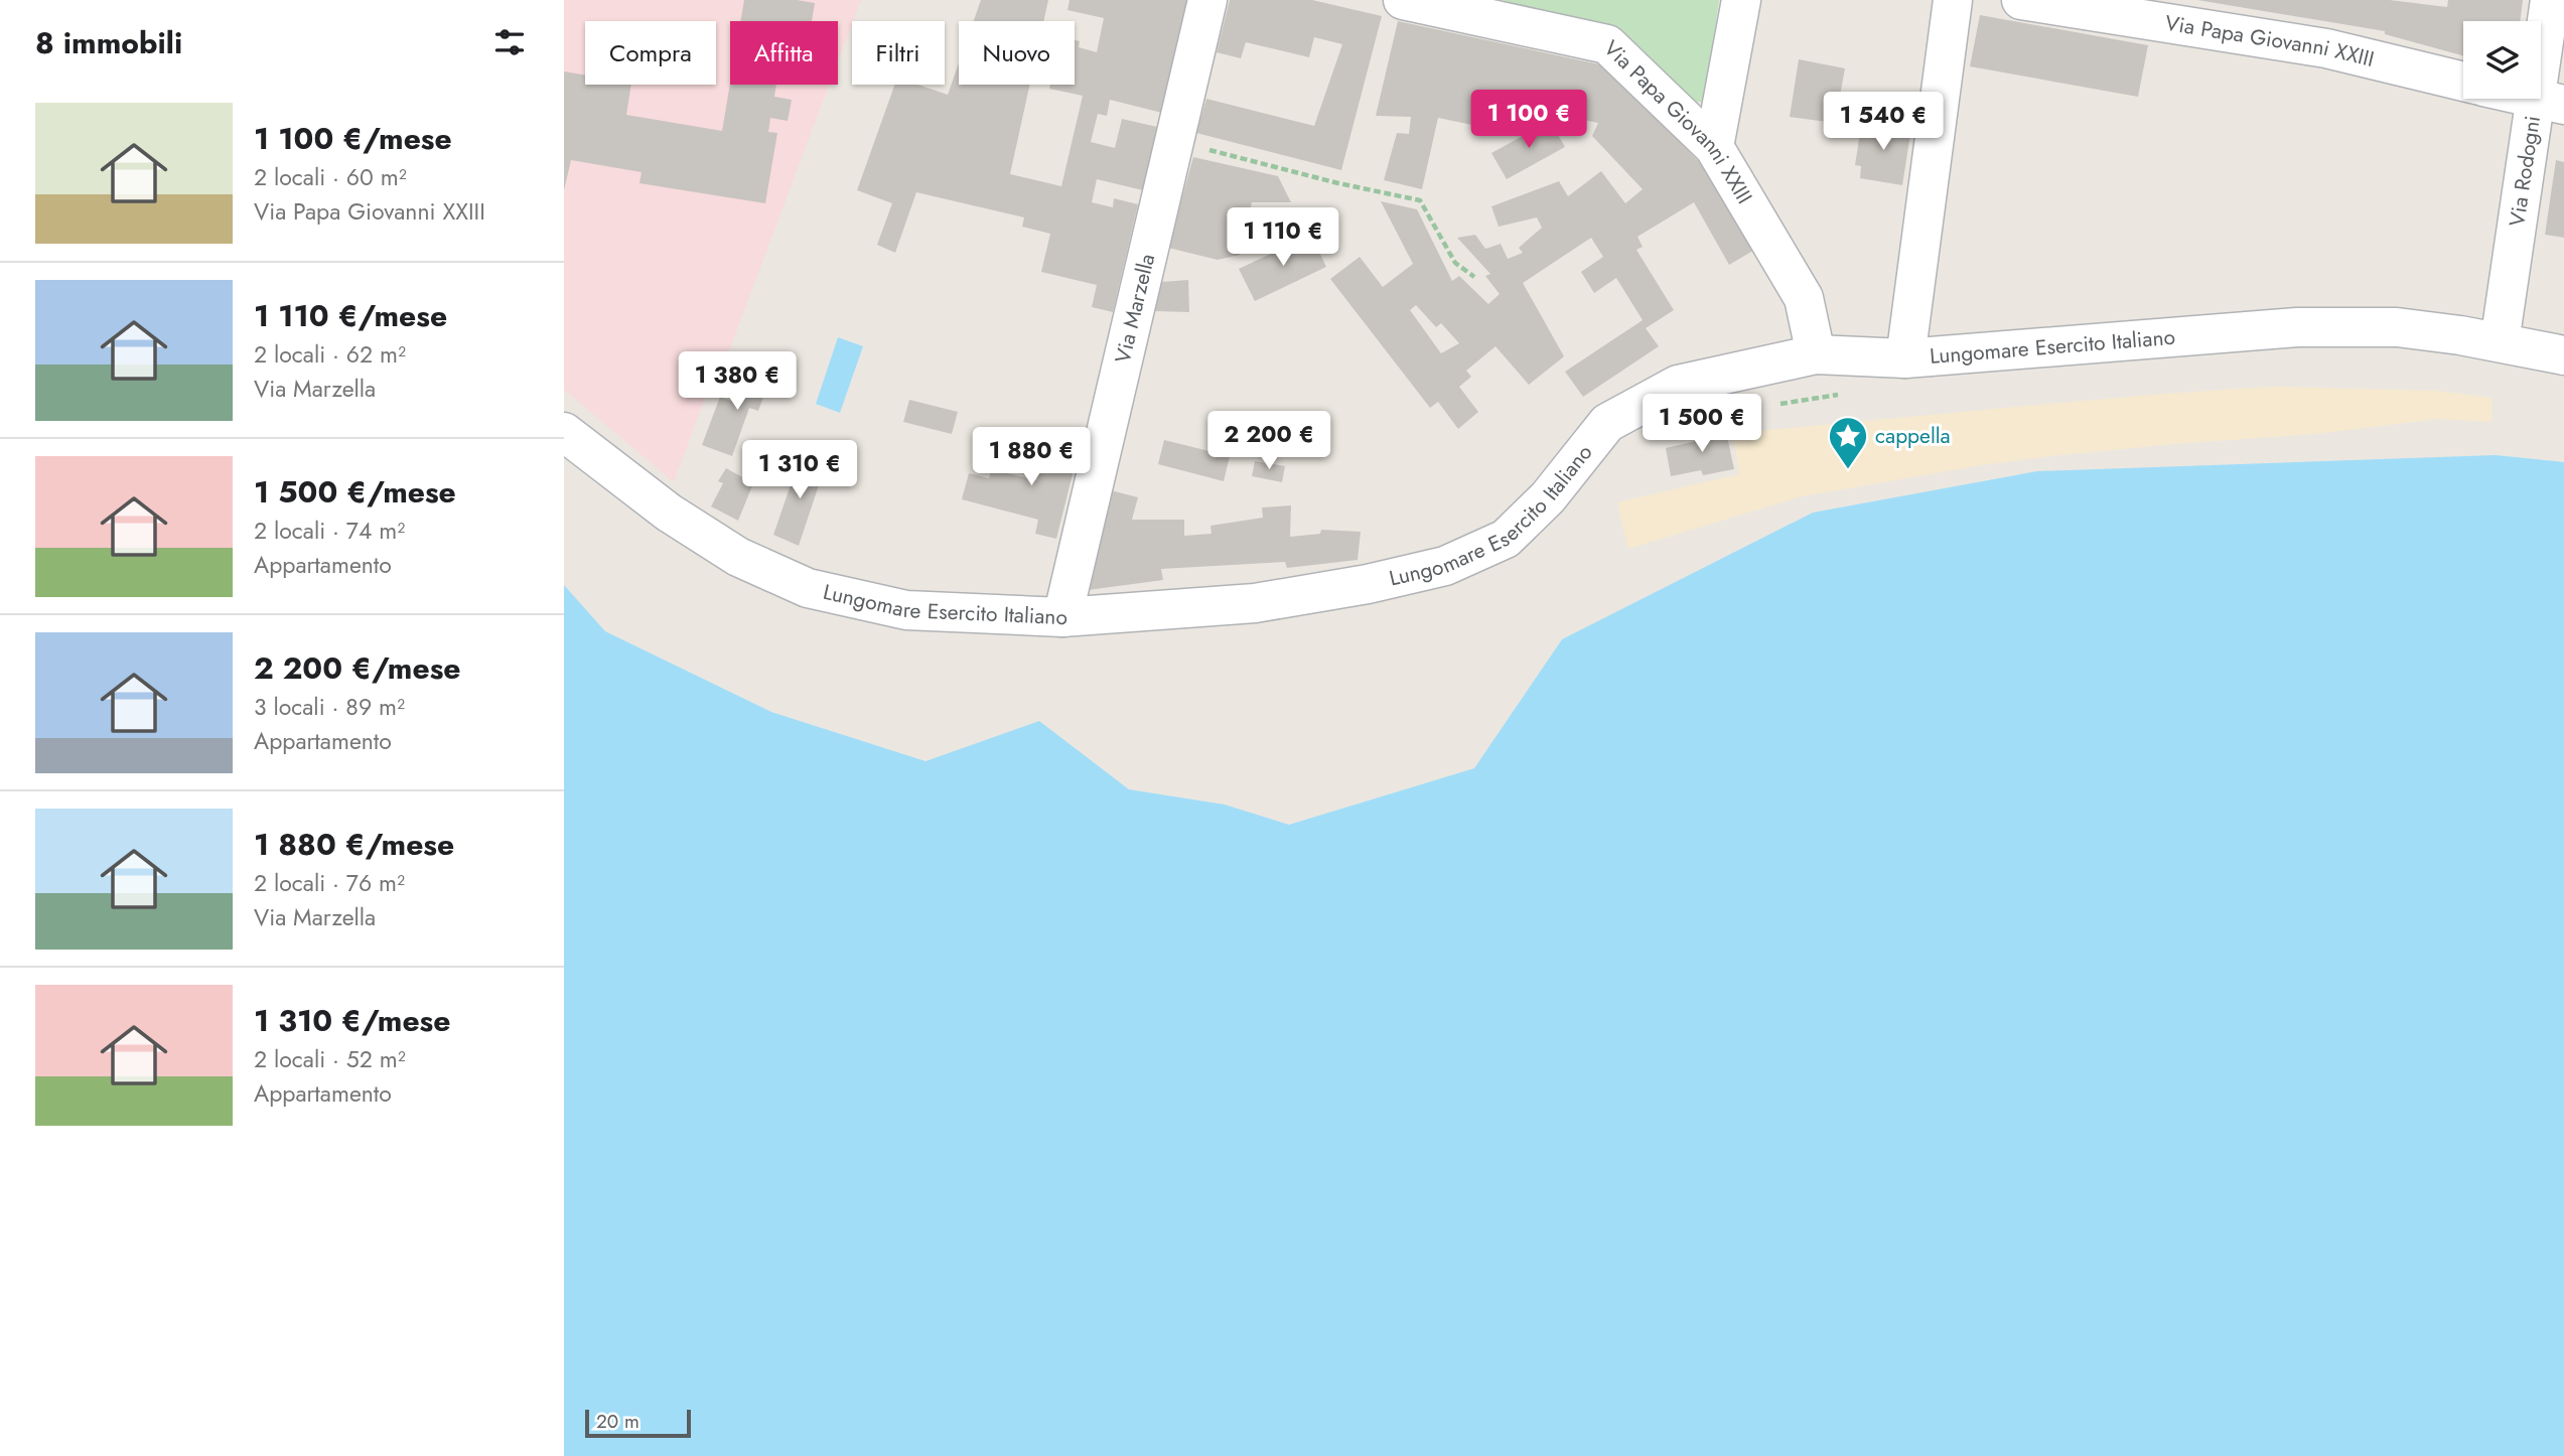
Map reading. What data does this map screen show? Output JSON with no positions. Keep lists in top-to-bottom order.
{
  "streets": {
    "street": [
      "Via Papa Giovanni XXIII",
      "Via Rodogni",
      "Via Marzella",
      "Lungomare Esercito Italiano"
    ]
  },
  "crossings": [
    ["Via Papa Giovanni XXIII", "Lungomare Esercito Italiano"],
    ["Via Rodogni", "Lungomare Esercito Italiano"],
    ["Via Marzella", "Lungomare Esercito Italiano"]
  ],
  "places": {
    "place": ["cappella"]
  },
  "scale_bar": "20 m",
  "page": {
    "heading": "8 immobili",
    "chip": [
      "Compra",
      "Affitta",
      "Filtri",
      "Nuovo"
    ],
    "list": [
      {
        "name": "1 100 €/mese",
        "note": "2 locali · 60 m² · Via Papa Giovanni XXIII"
      },
      {
        "name": "1 110 €/mese",
        "note": "2 locali · 62 m² · Via Marzella"
      },
      {
        "name": "1 500 €/mese",
        "note": "2 locali · 74 m² · Appartamento"
      },
      {
        "name": "2 200 €/mese",
        "note": "3 locali · 89 m² · Appartamento"
      },
      {
        "name": "1 880 €/mese",
        "note": "2 locali · 76 m² · Via Marzella"
      },
      {
        "name": "1 310 €/mese",
        "note": "2 locali · 52 m² · Appartamento"
      }
    ],
    "price": [
      "1 100 €",
      "1 540 €",
      "1 110 €",
      "1 380 €",
      "1 500 €",
      "2 200 €",
      "1 880 €",
      "1 310 €"
    ],
    "scale": "20 m"
  }
}
